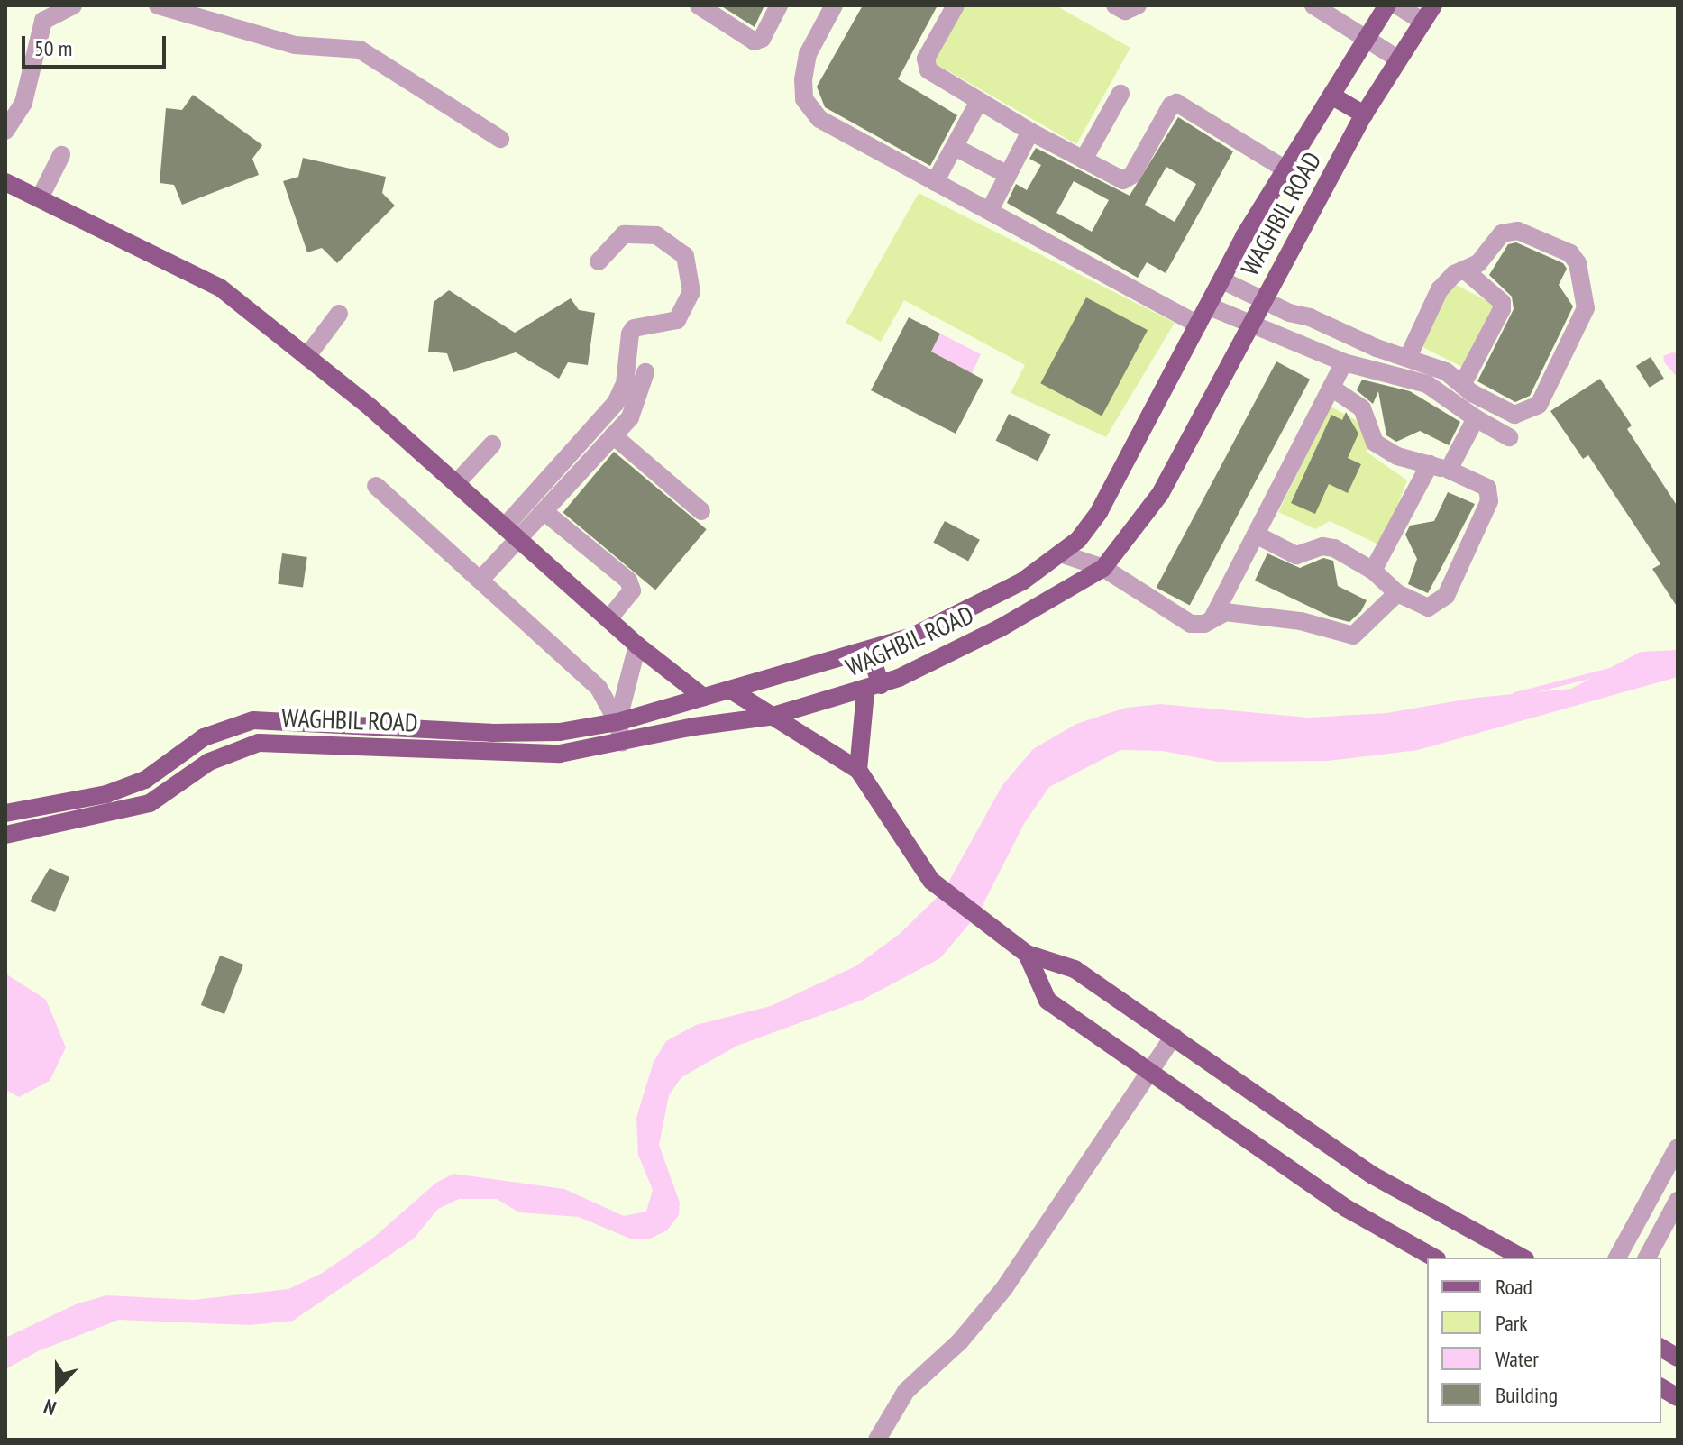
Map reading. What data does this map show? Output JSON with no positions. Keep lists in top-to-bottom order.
{
  "streets": {
    "main road": ["WAGHBIL ROAD"]
  },
  "legend": [
    "Road",
    "Park",
    "Water",
    "Building"
  ],
  "scale_bar": "50 m",
  "north": "bottom"
}
